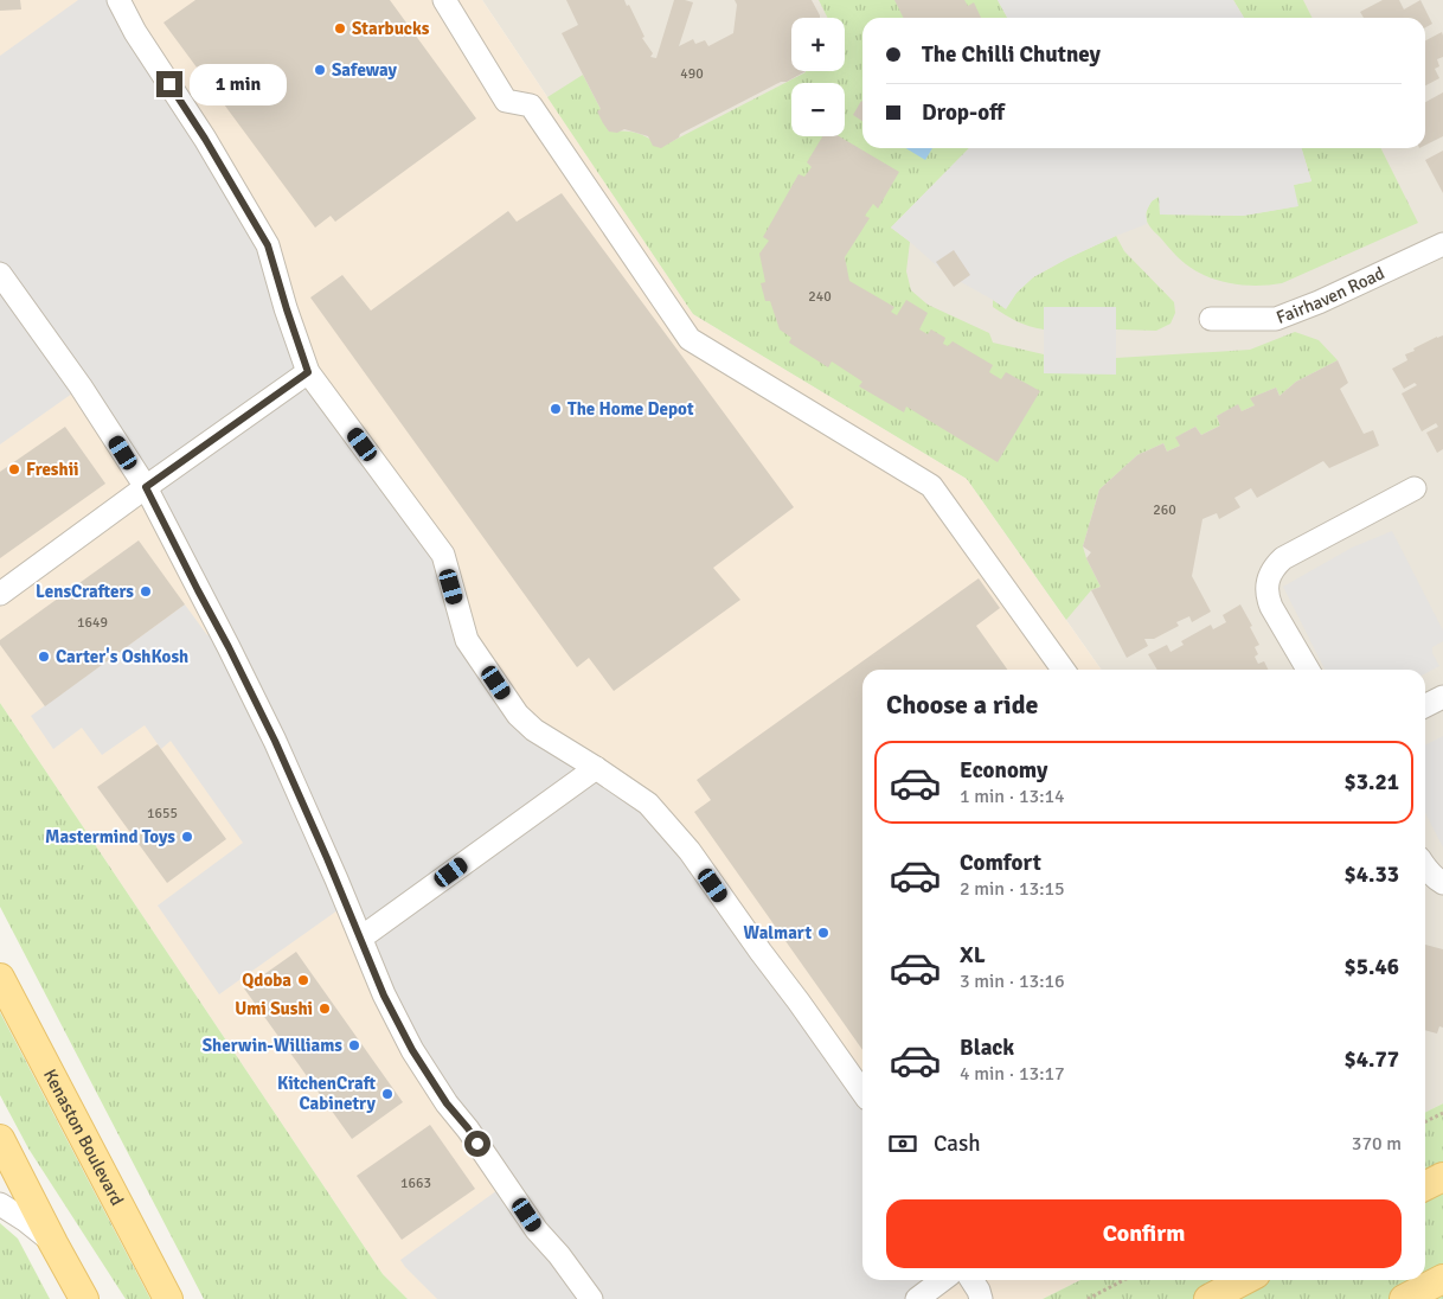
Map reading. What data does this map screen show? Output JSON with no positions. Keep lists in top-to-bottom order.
{
  "streets": {
    "main road": ["Kenaston Boulevard"],
    "street": ["Fairhaven Road"]
  },
  "places": [
    "Starbucks",
    "Safeway",
    "The Home Depot",
    "Freshii",
    "LensCrafters",
    "Carter's OshKosh",
    "Mastermind Toys",
    "Walmart",
    "Qdoba",
    "Umi Sushi",
    "Sherwin-Williams",
    "KitchenCraft Cabinetry"
  ],
  "house_numbers": [
    "490",
    "240",
    "260",
    "1649",
    "1655",
    "1663"
  ],
  "page": {
    "map_buttons": ["+", "−"],
    "banner": ["The Chilli Chutney", "Drop-off"],
    "bubble": "1 min",
    "heading": "Choose a ride",
    "list": [
      {
        "name": "Economy",
        "note": "1 min · 13:14",
        "value": "$3.21"
      },
      {
        "name": "Comfort",
        "note": "2 min · 13:15",
        "value": "$4.33"
      },
      {
        "name": "XL",
        "note": "3 min · 13:16",
        "value": "$5.46"
      },
      {
        "name": "Black",
        "note": "4 min · 13:17",
        "value": "$4.77"
      }
    ],
    "pay": ["Cash", "370 m"],
    "buttons": "Confirm"
  }
}
